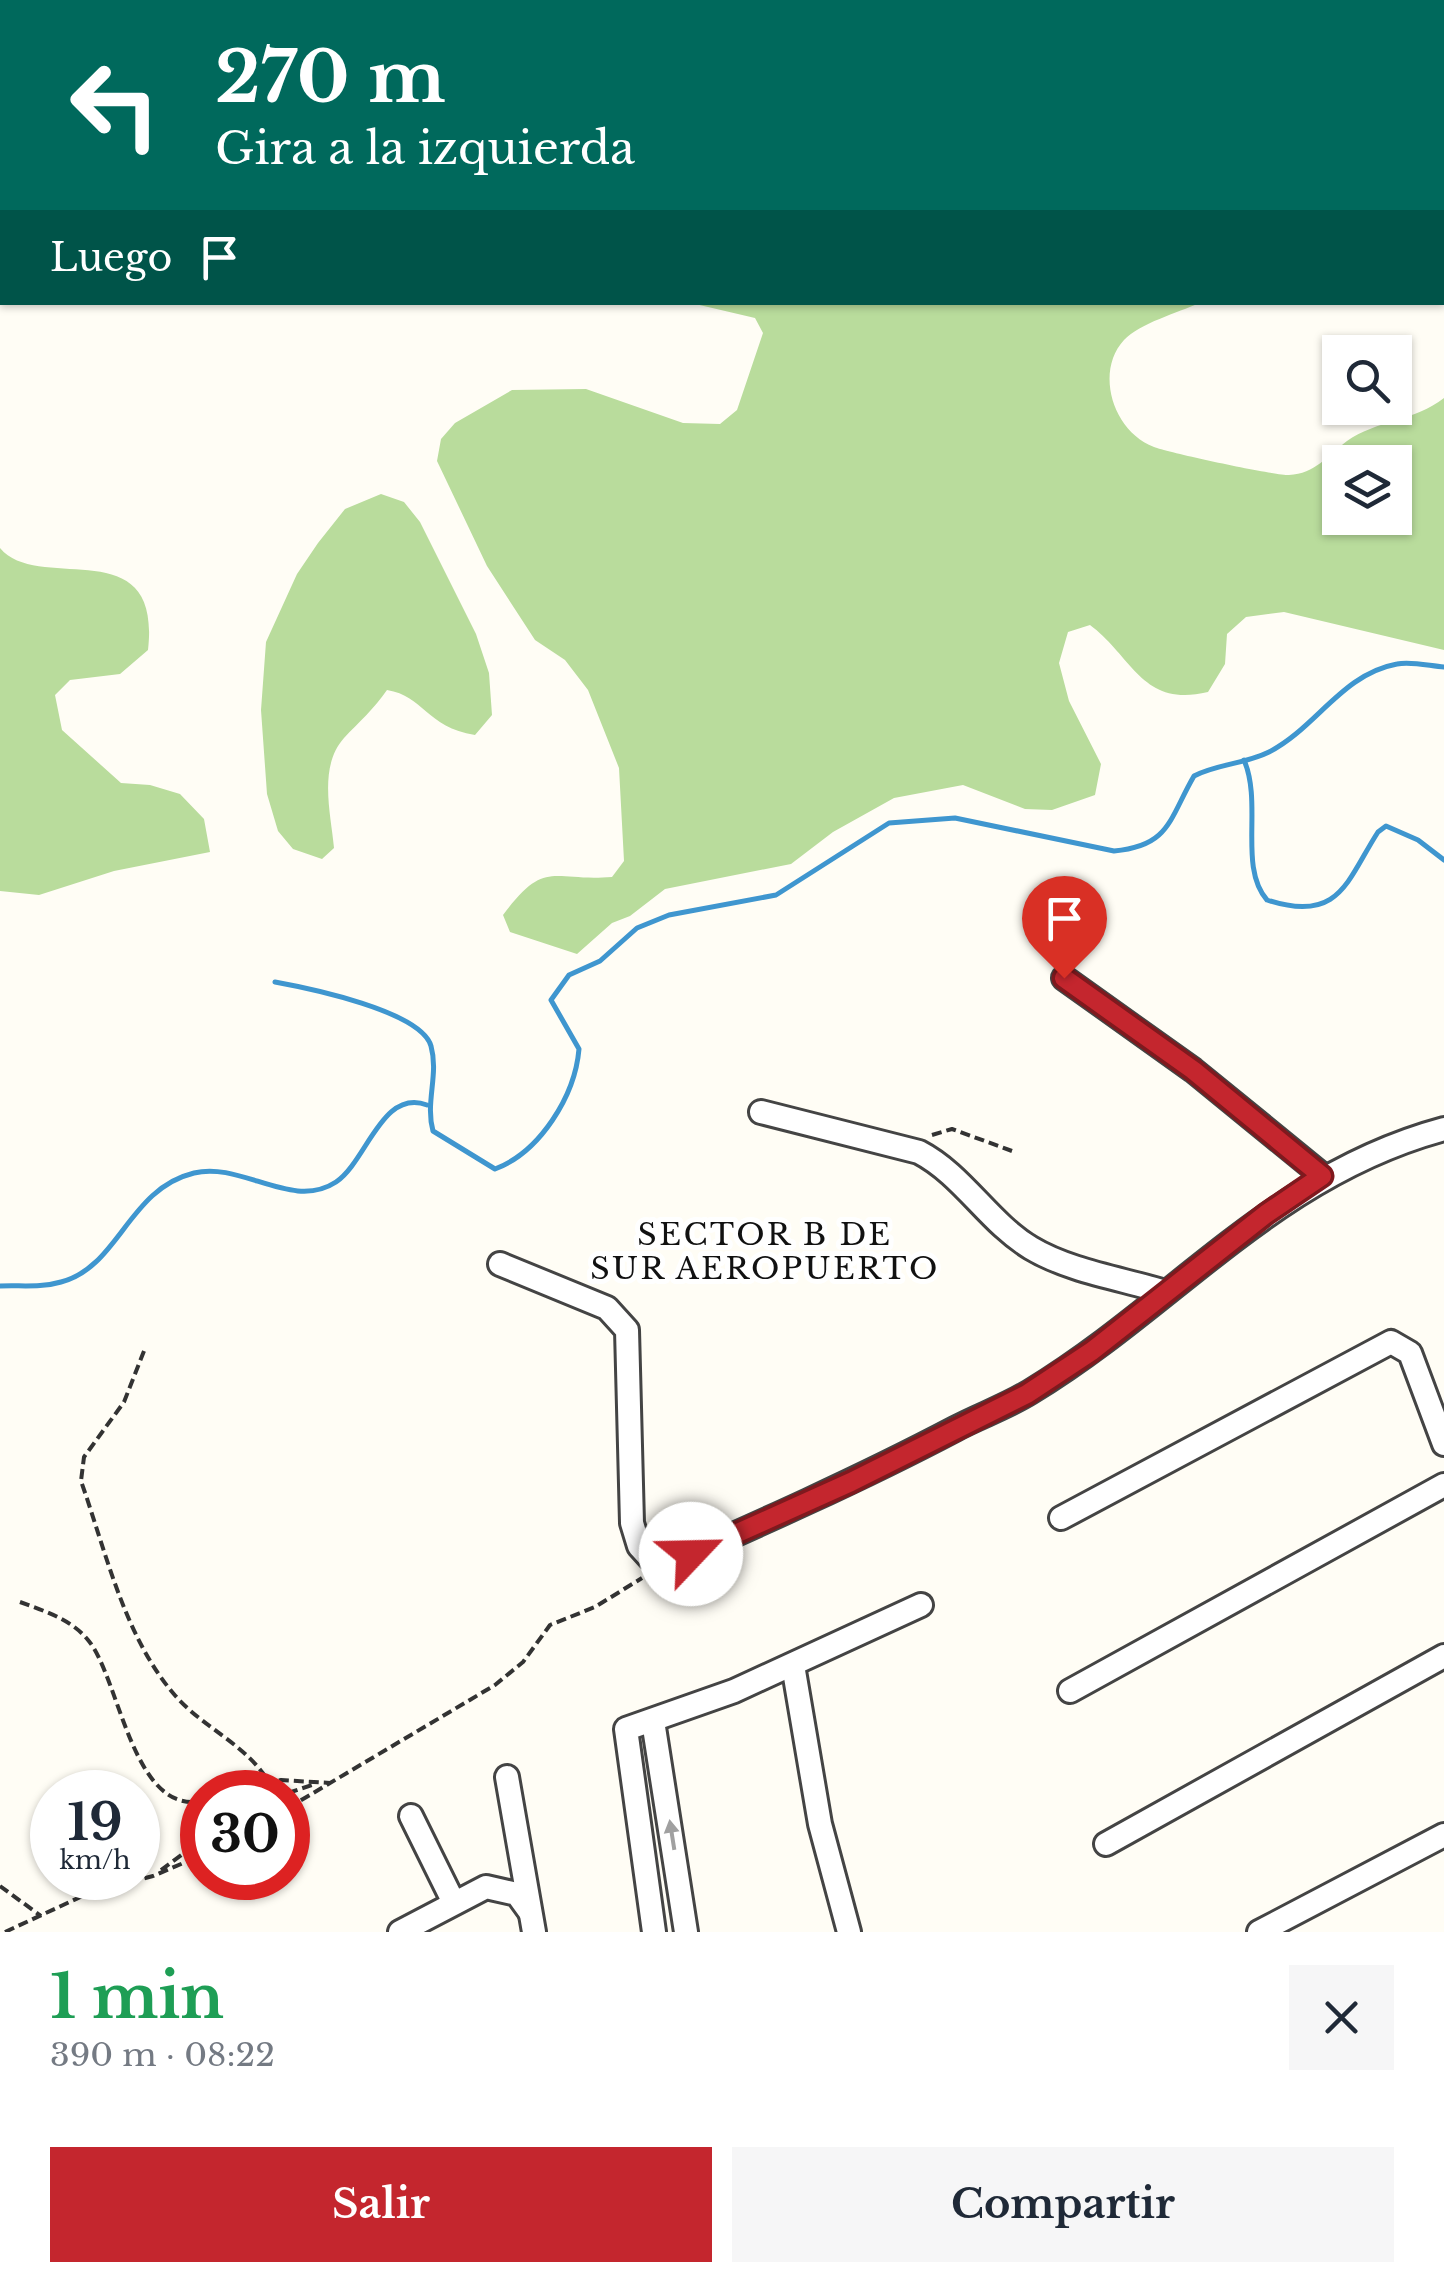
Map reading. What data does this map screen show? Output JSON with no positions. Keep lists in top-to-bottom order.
{
  "districts": ["SECTOR B DE SUR AEROPUERTO"],
  "page": {
    "turn": ["270 m", "Gira a la izquierda"],
    "then": "Luego",
    "speed": "19 km/h",
    "limit": "30",
    "heading": ["1 min", "390 m · 08:22"],
    "buttons": ["Salir", "Compartir"]
  }
}
